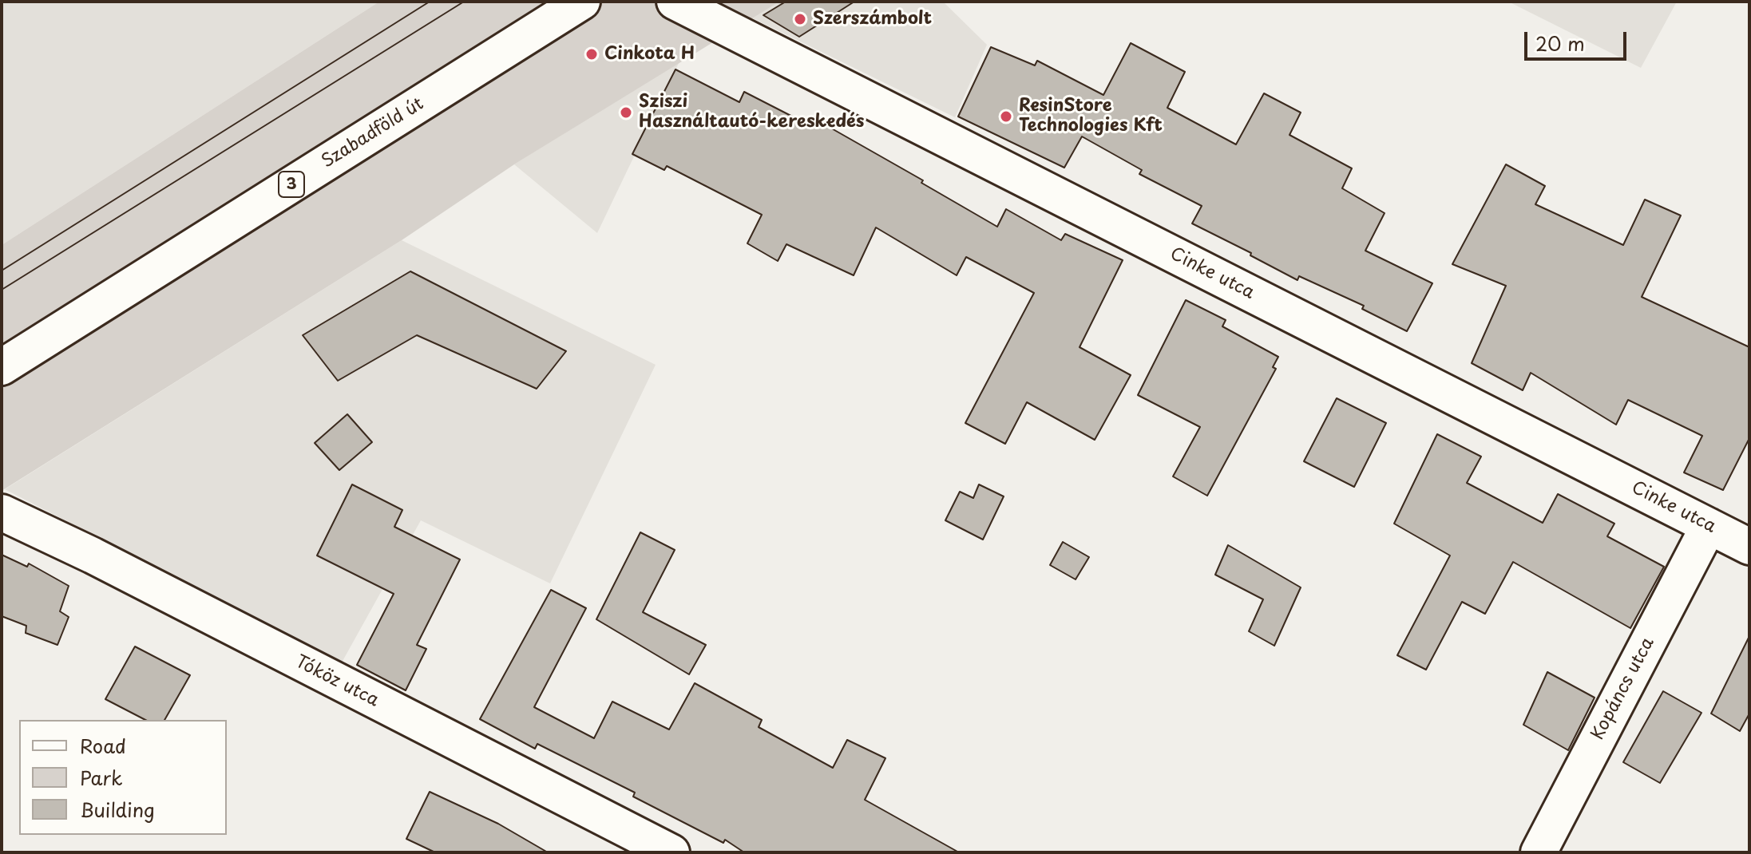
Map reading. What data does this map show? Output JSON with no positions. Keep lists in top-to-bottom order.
{
  "streets": {
    "street": [
      "Szabadföld út",
      "3",
      "Cinke utca",
      "Tóköz utca",
      "Kopáncs utca"
    ]
  },
  "crossings": [
    ["Cinke utca", "Kopáncs utca"]
  ],
  "places": [
    "Szerszámbolt",
    "Cinkota H",
    "Sziszi Használtautó-kereskedés",
    "ResinStore Technologies Kft"
  ],
  "legend": ["Road", "Park", "Building"],
  "scale_bar": "20 m"
}
